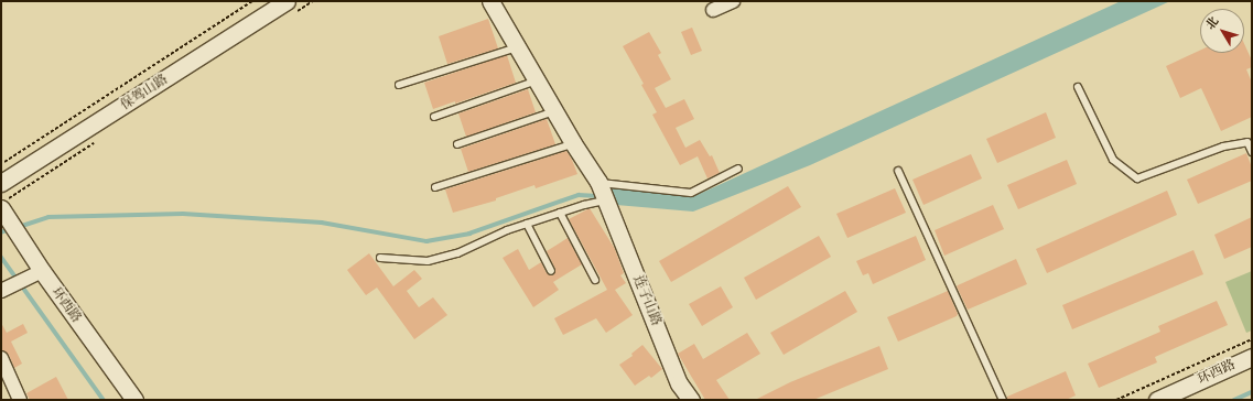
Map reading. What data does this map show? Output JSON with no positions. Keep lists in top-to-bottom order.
{
  "streets": {
    "street": ["保驾山路", "连子山路", "环西路"]
  },
  "north": "top left"
}
